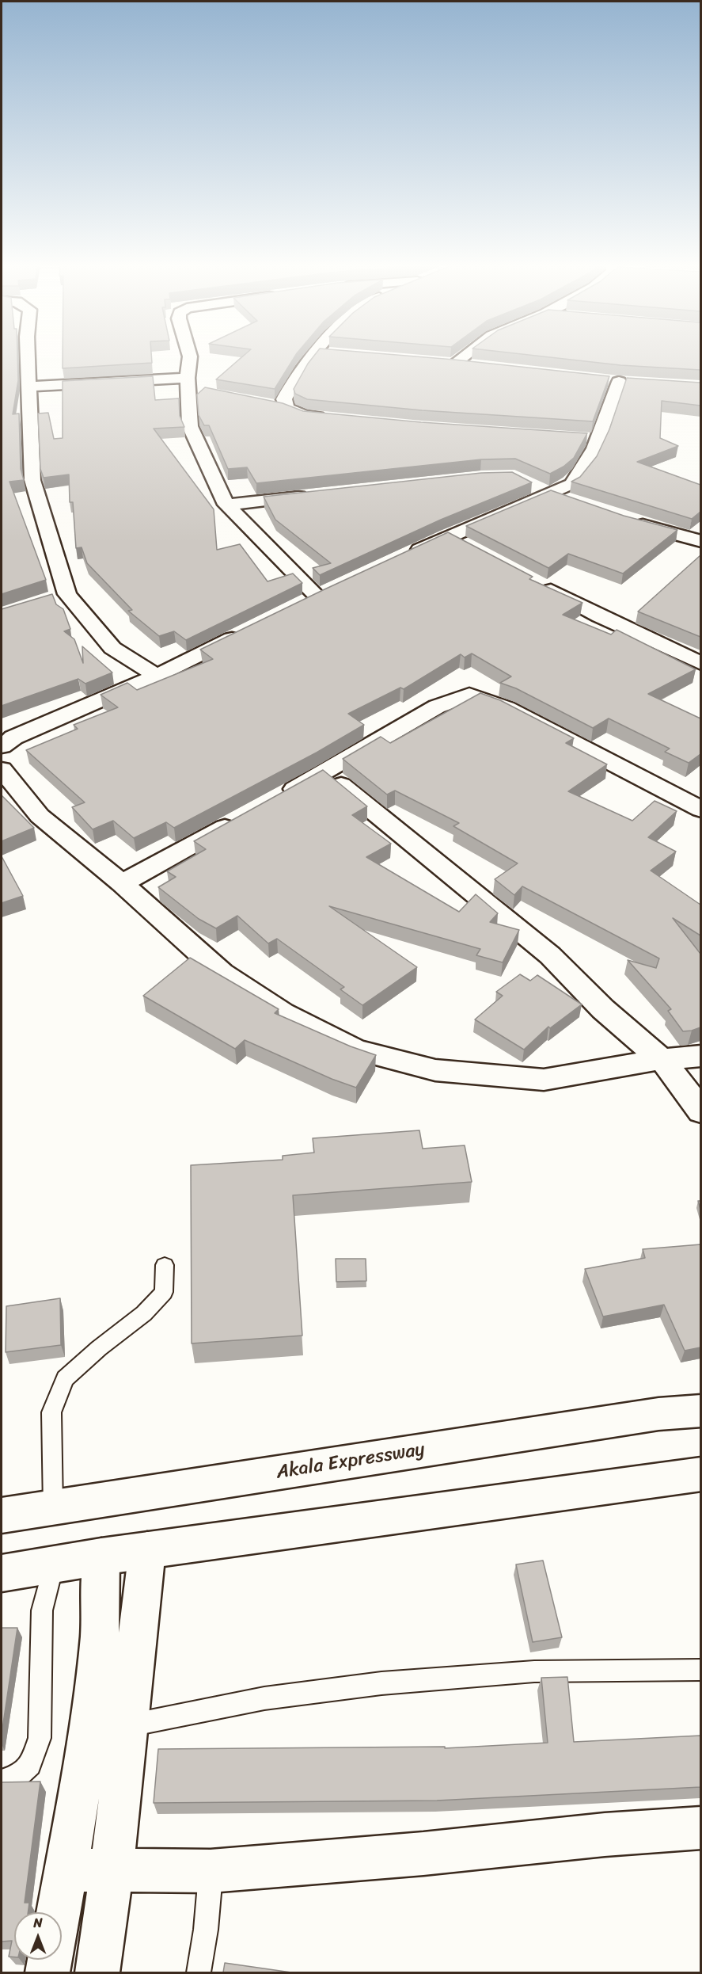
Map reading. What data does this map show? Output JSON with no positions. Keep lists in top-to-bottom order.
{
  "streets": {
    "street": ["Akala Expressway"]
  },
  "north": "top"
}
